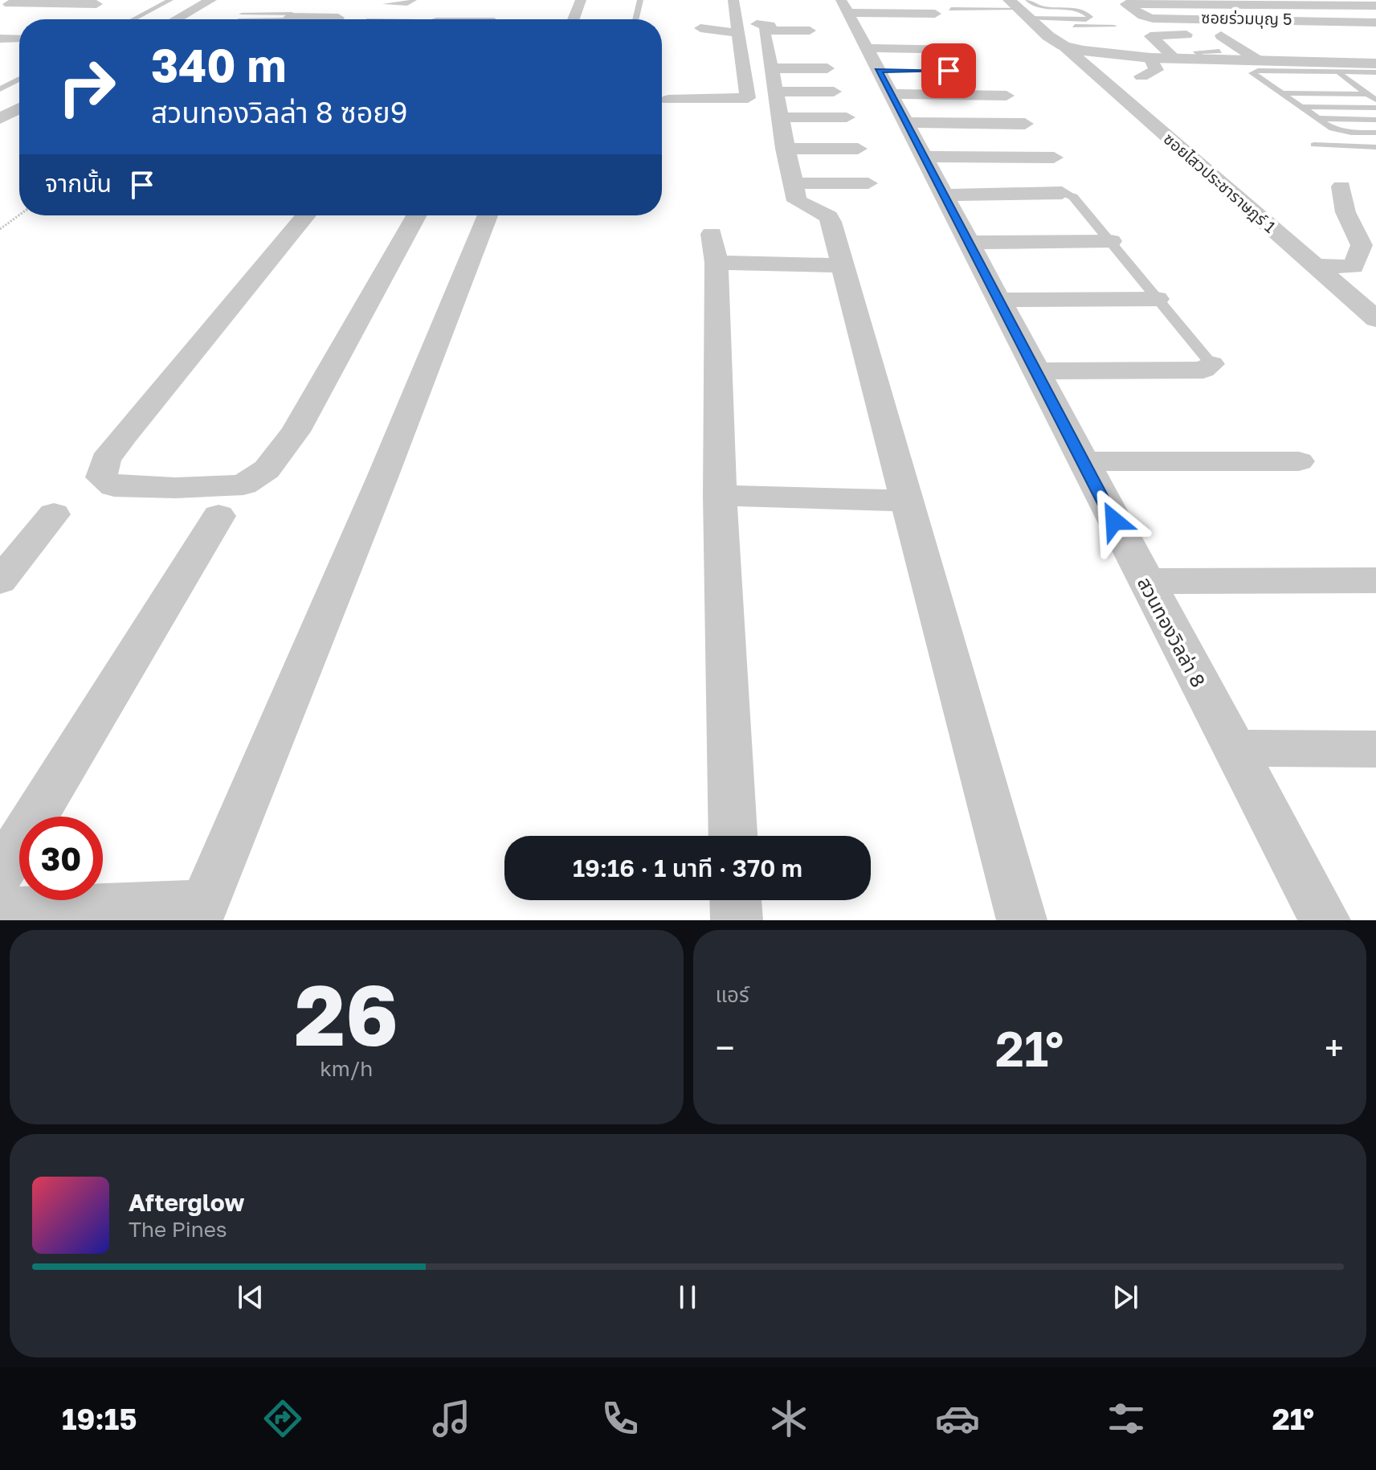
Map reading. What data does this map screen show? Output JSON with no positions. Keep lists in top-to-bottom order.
{
  "streets": {
    "street": ["ซอยร่วมบุญ 5", "ซอยไสวประชาราษฎร์ 1", "สวนทองวิลล่า 8"]
  },
  "crossings": [
    ["ซอยร่วมบุญ 5", "ซอยไสวประชาราษฎร์ 1"]
  ],
  "page": {
    "turn": ["340 m", "สวนทองวิลล่า 8 ซอย9"],
    "then": "จากนั้น",
    "limit": "30",
    "trip": "19:16 · 1 นาที · 370 m",
    "tile": [
      ["26", "km/h"],
      "แอร์"
    ],
    "heat": ["−", "21°", "+"],
    "song": ["Afterglow", "The Pines"],
    "tabs": ["19:15", "21°"]
  }
}
